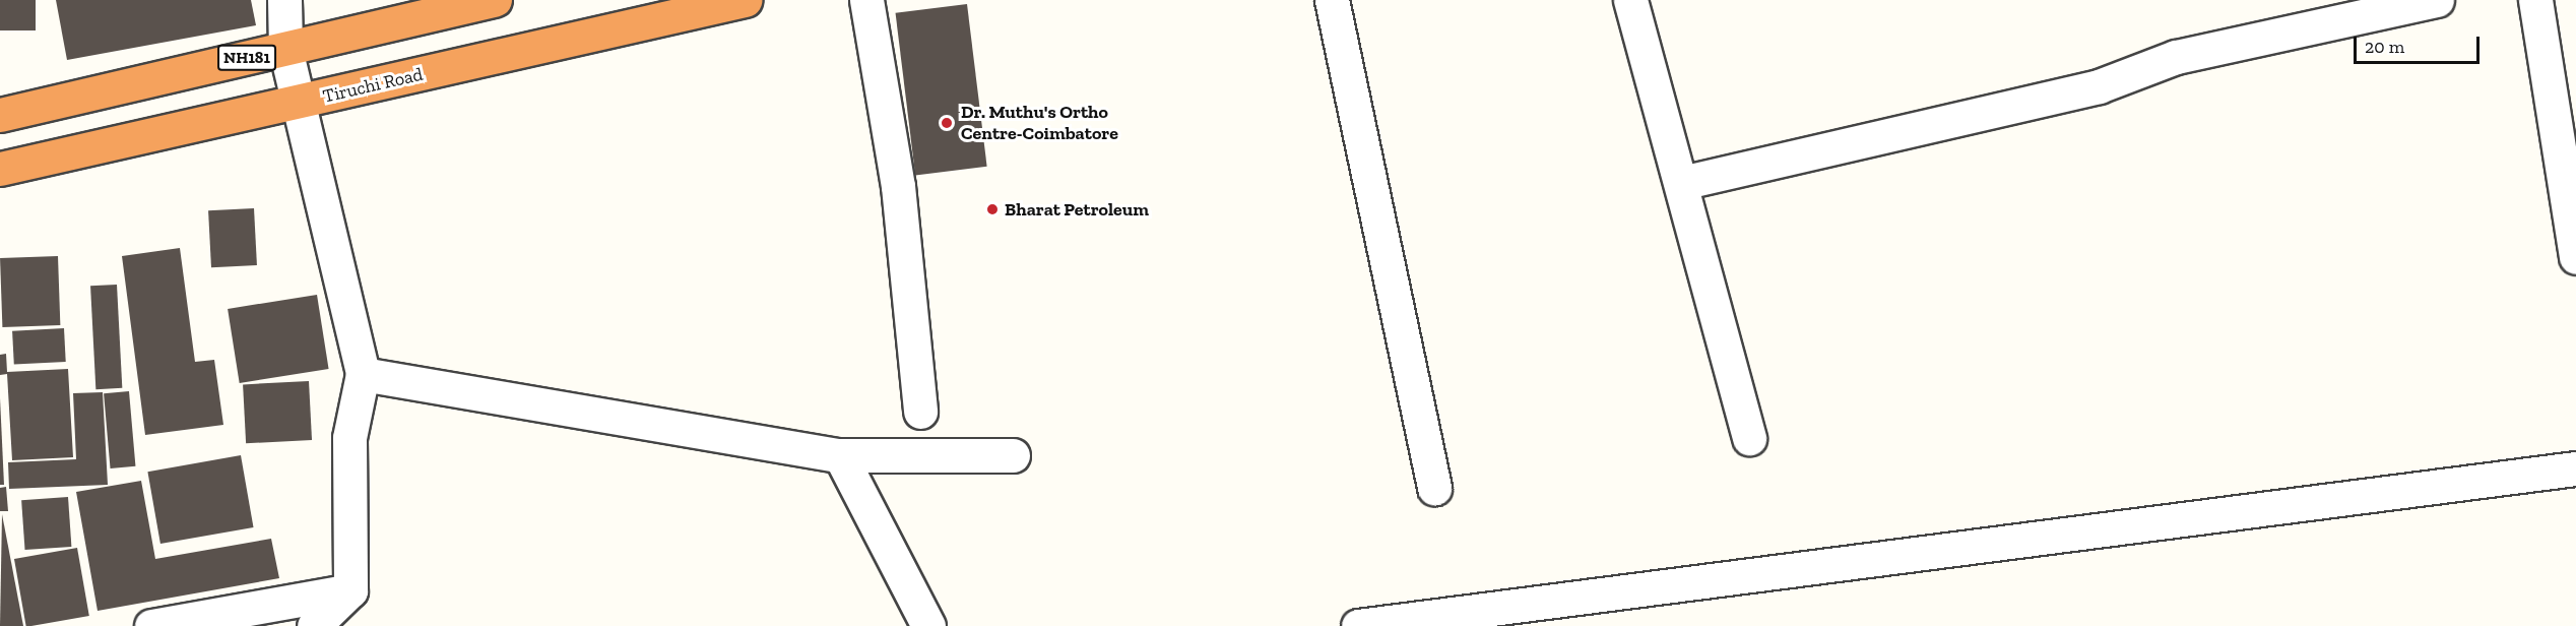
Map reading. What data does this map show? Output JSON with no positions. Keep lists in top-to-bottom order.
{
  "streets": {
    "highway": ["NH181", "Tiruchi Road"]
  },
  "places": ["Dr. Muthu's Ortho Centre-Coimbatore", "Bharat Petroleum"],
  "scale_bar": "20 m"
}
